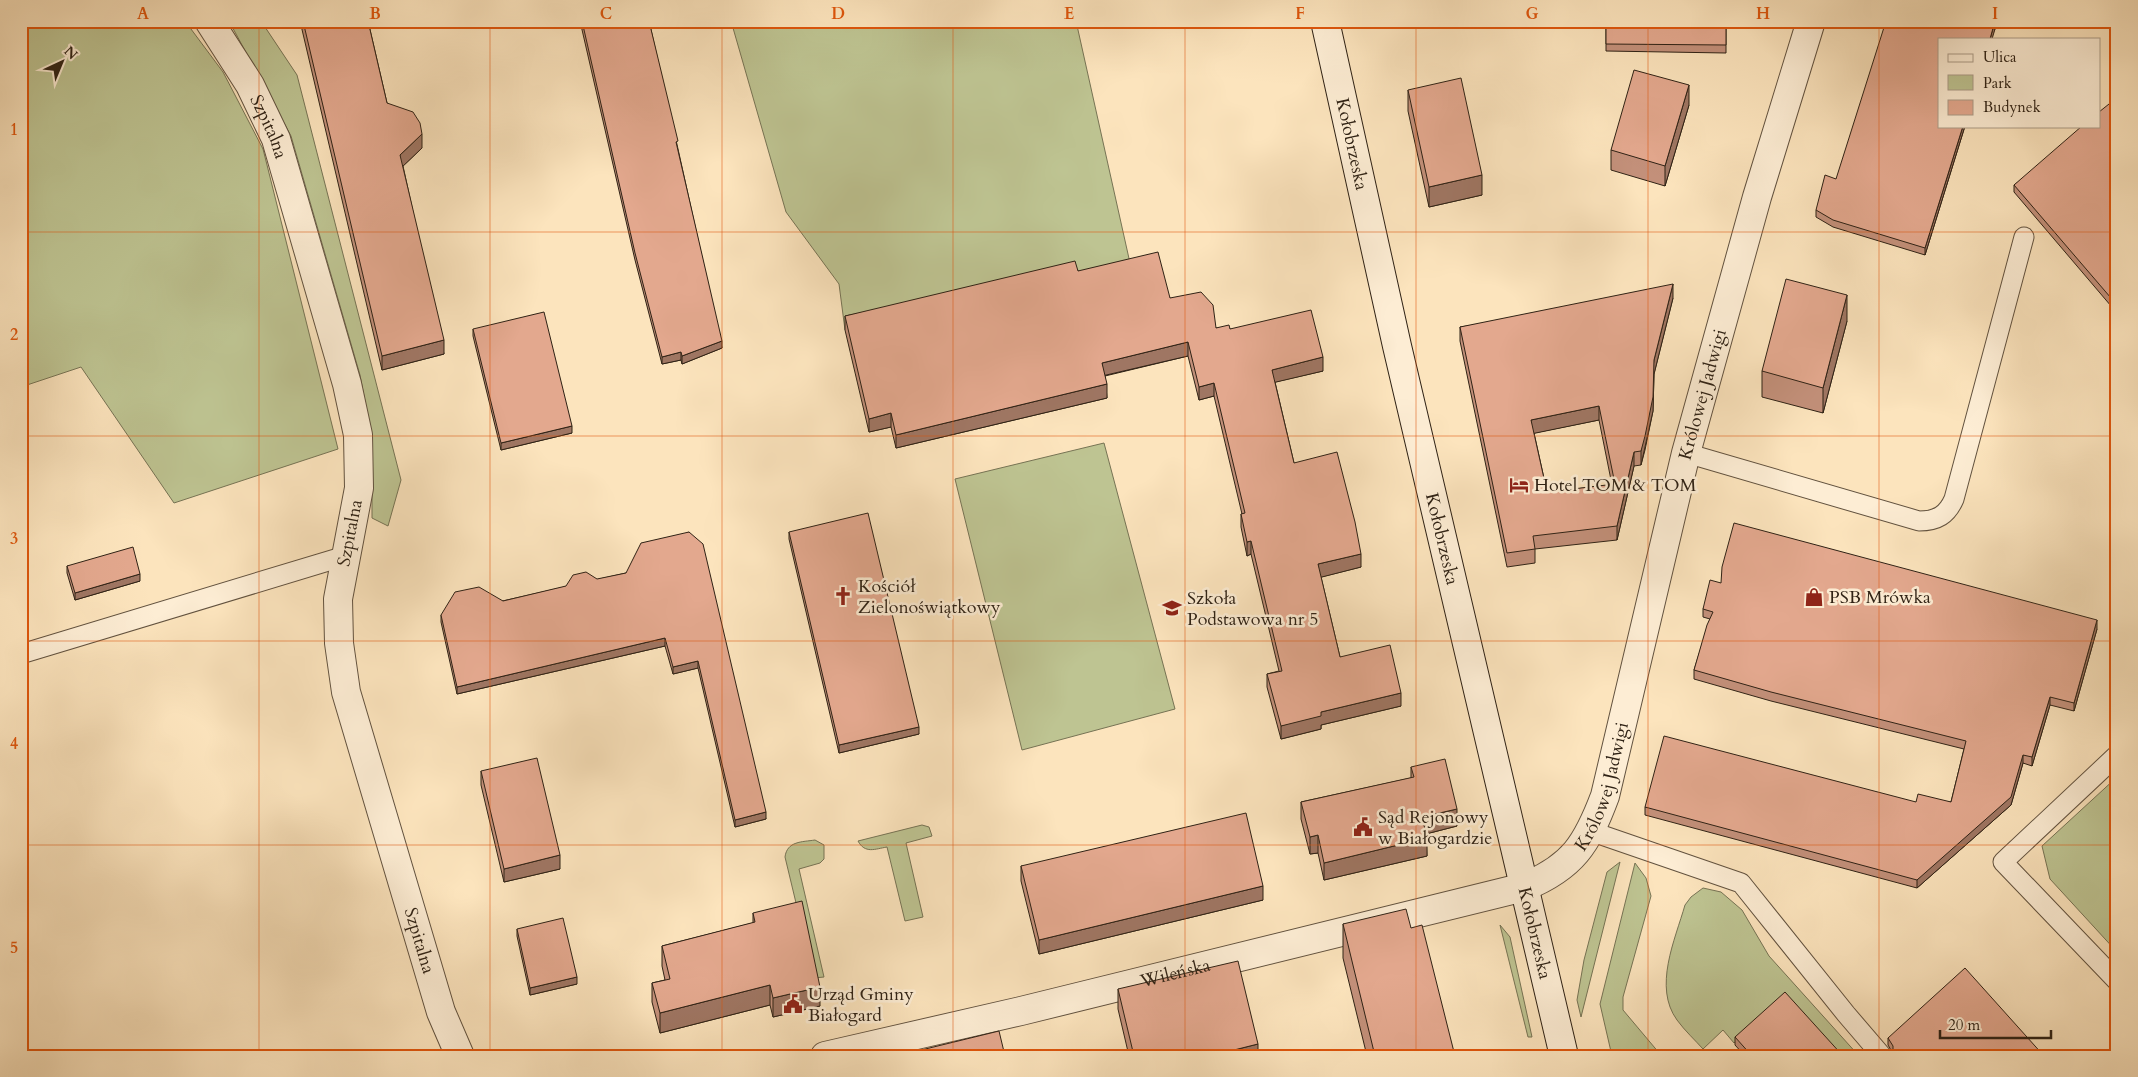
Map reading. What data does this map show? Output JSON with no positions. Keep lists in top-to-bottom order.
{
  "streets": {
    "street": [
      "Szpitalna",
      "Kołobrzeska",
      "Królowej Jadwigi",
      "Wileńska"
    ]
  },
  "crossings": [
    ["Kołobrzeska", "Królowej Jadwigi"],
    ["Kołobrzeska", "Wileńska"],
    ["Królowej Jadwigi", "Wileńska"]
  ],
  "places": {
    "hotel": ["Hotel TOM & TOM"],
    "church": ["Kościół Zielonoświątkowy"],
    "shop": ["PSB Mrówka"],
    "school or university": ["Szkoła Podstawowa nr 5"],
    "public building": ["Sąd Rejonowy w Białogardzie", "Urząd Gminy Białogard"]
  },
  "legend": ["Ulica", "Park", "Budynek"],
  "scale_bar": "20 m",
  "north": "top right",
  "grid": {
    "columns": [
      "A",
      "B",
      "C",
      "D",
      "E",
      "F",
      "G",
      "H",
      "I"
    ],
    "rows": [
      "1",
      "2",
      "3",
      "4",
      "5"
    ]
  }
}
